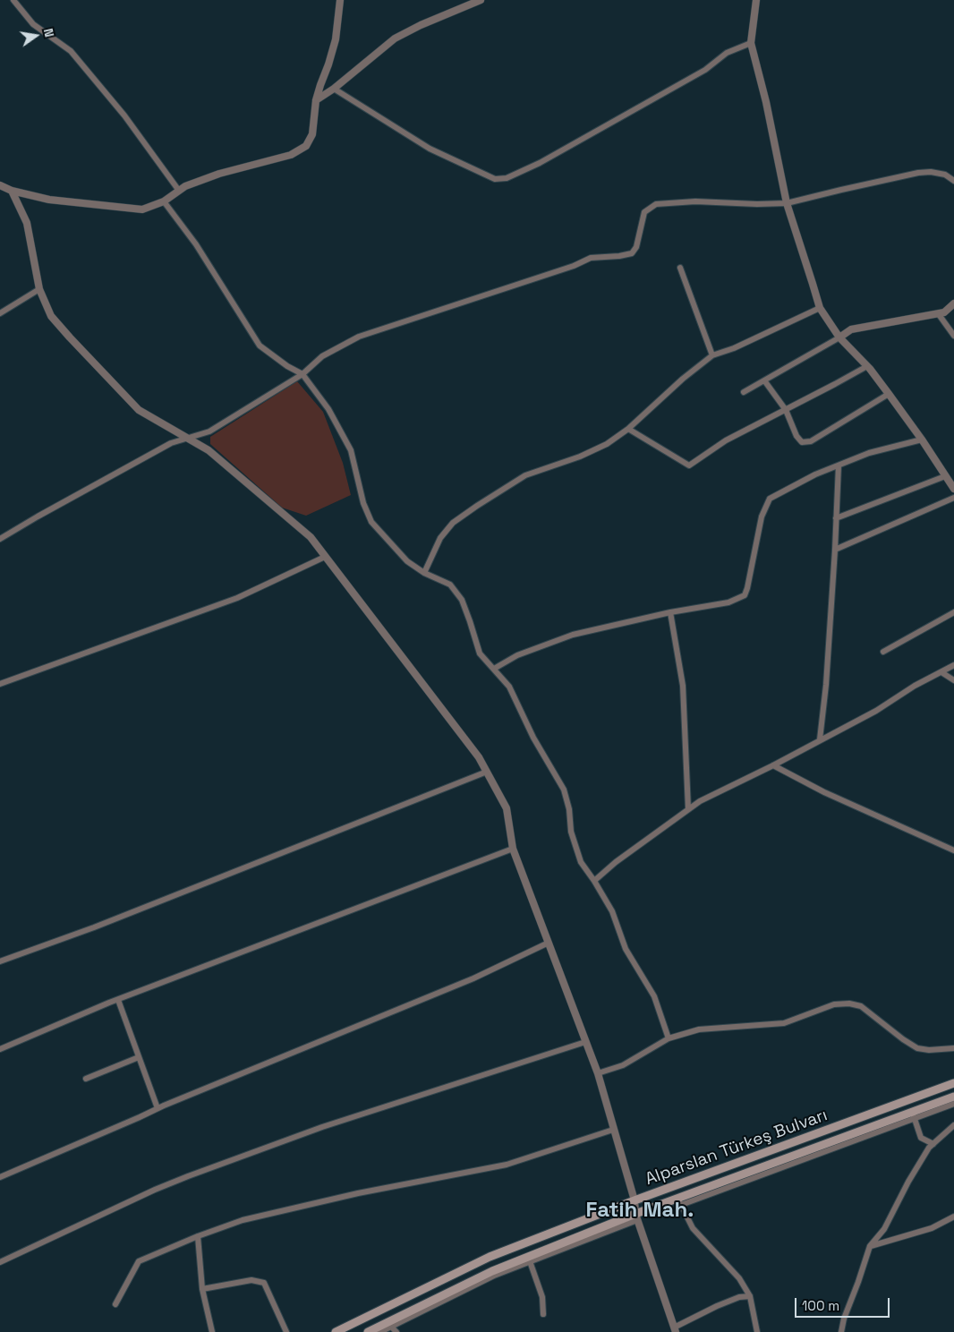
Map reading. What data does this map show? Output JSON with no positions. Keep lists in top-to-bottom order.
{
  "streets": {
    "main road": ["Alparslan Türkeş Bulvarı"]
  },
  "districts": ["Fatih Mah."],
  "scale_bar": "100 m",
  "north": "right"
}
